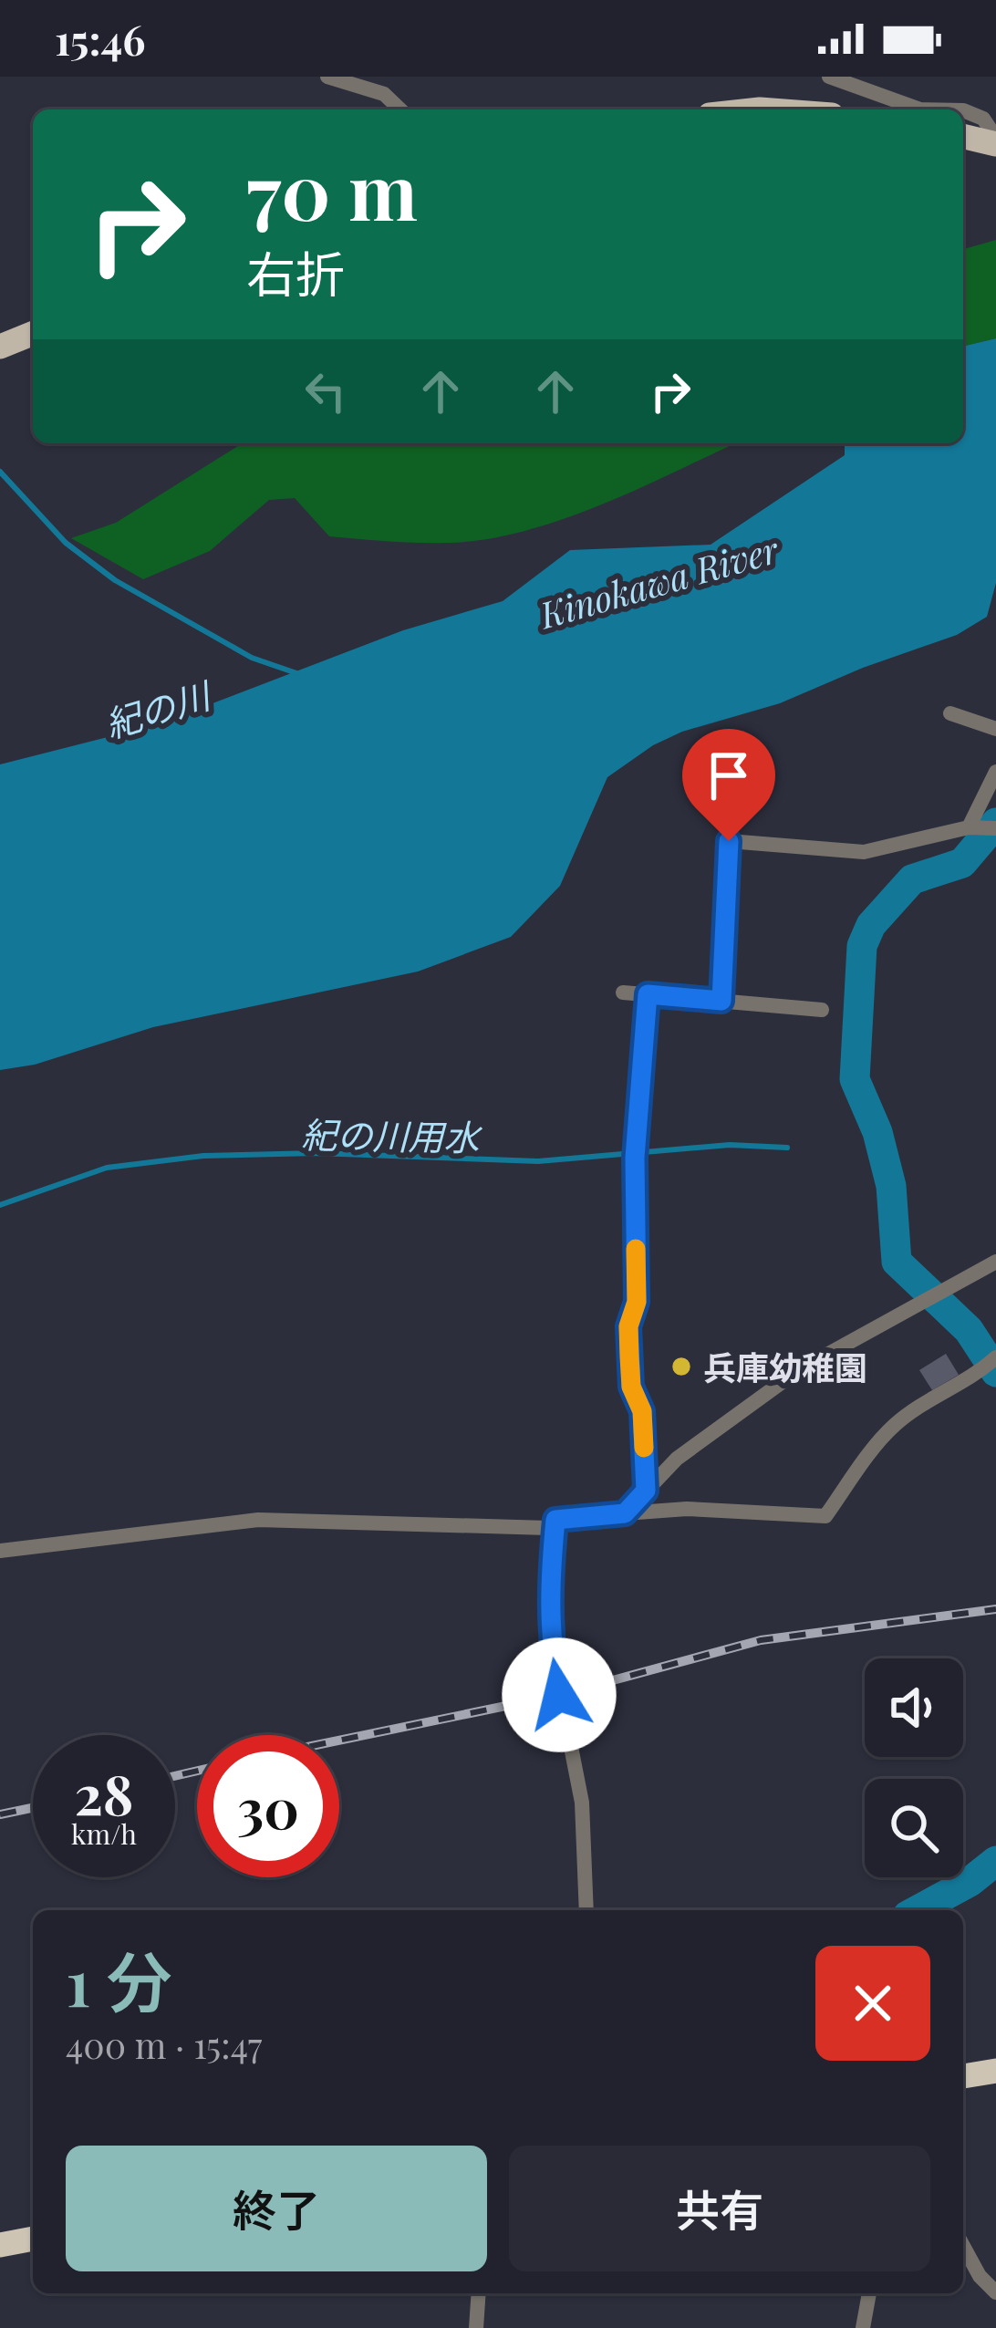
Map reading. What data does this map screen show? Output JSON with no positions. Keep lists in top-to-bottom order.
{
  "water": ["Kinokawa River", "紀の川", "紀の川用水"],
  "places": ["兵庫幼稚園"],
  "page": {
    "status": "15:46",
    "turn": ["70 m", "右折"],
    "speed": "28 km/h",
    "limit": "30",
    "heading": ["1 分", "400 m · 15:47"],
    "buttons": ["終了", "共有"]
  }
}
